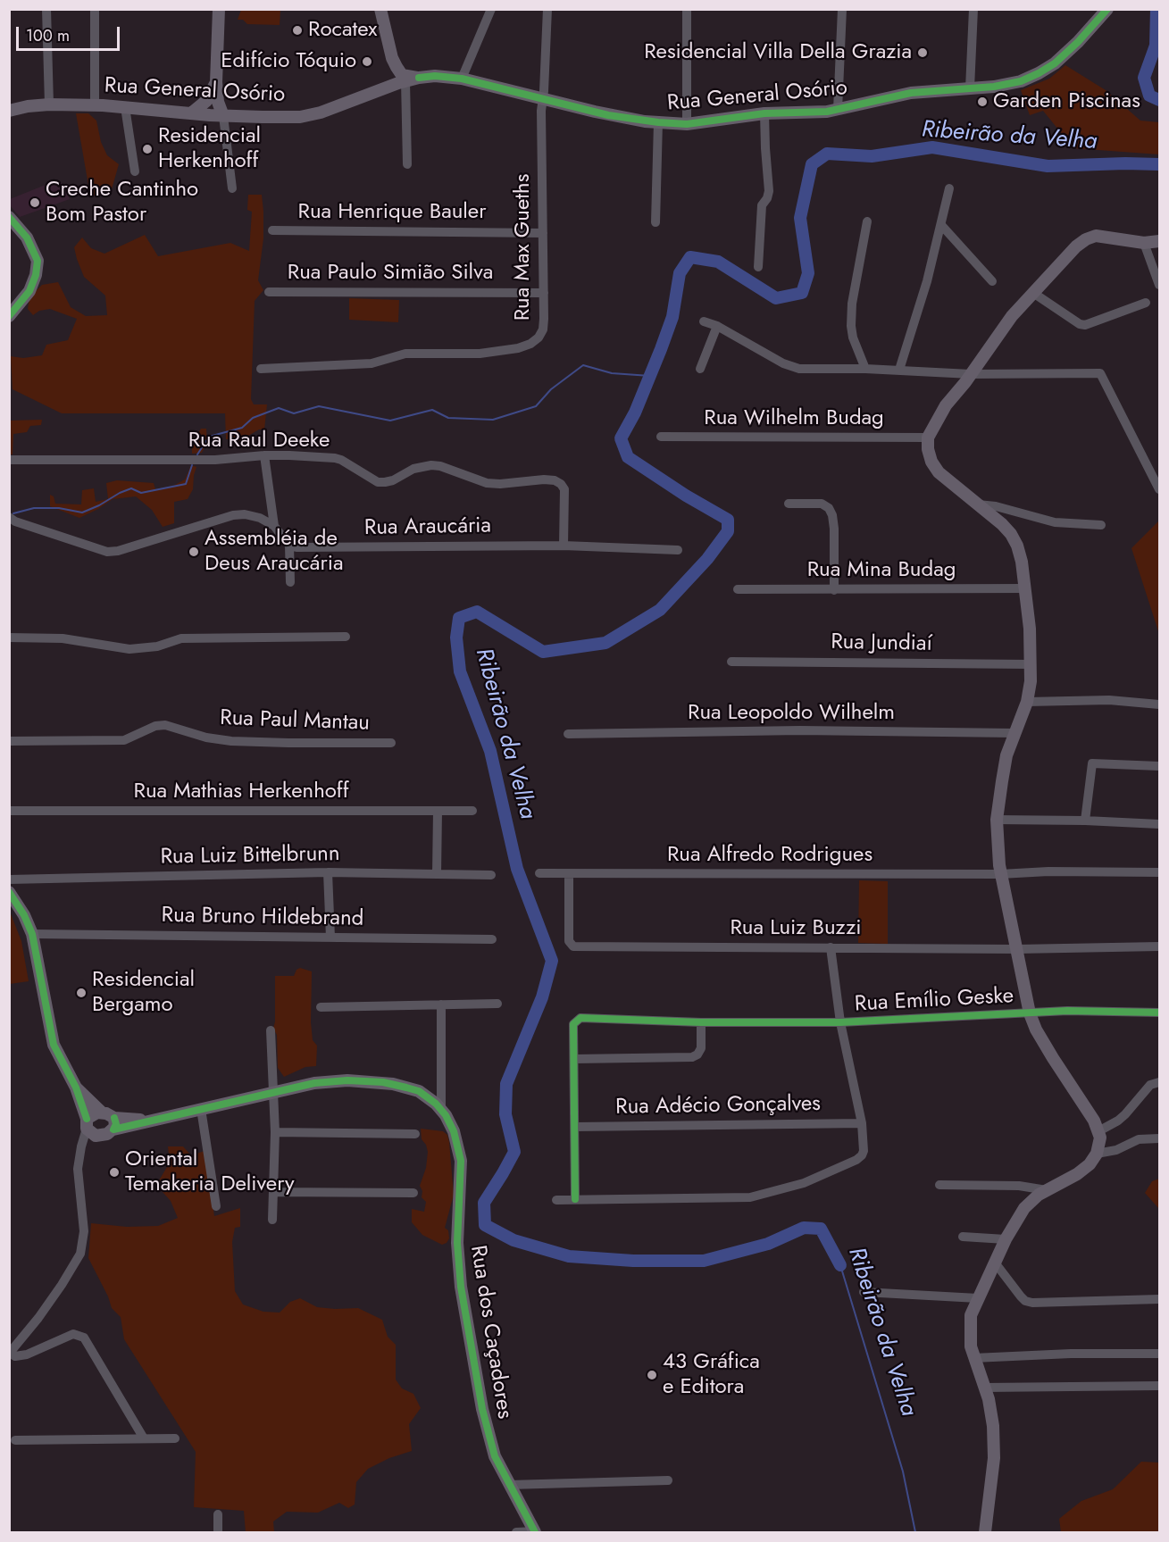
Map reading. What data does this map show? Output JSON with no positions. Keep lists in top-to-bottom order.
{
  "streets": {
    "main road": ["Rua General Osório", "Rua dos Caçadores"],
    "street": [
      "Rua Henrique Bauler",
      "Rua Max Gueths",
      "Rua Paulo Simião Silva",
      "Rua Wilhelm Budag",
      "Rua Raul Deeke",
      "Rua Araucária",
      "Rua Mina Budag",
      "Rua Jundiaí",
      "Rua Leopoldo Wilhelm",
      "Rua Paul Mantau",
      "Rua Mathias Herkenhoff",
      "Rua Alfredo Rodrigues",
      "Rua Luiz Bittelbrunn",
      "Rua Bruno Hildebrand",
      "Rua Luiz Buzzi",
      "Rua Emílio Geske",
      "Rua Adécio Gonçalves"
    ]
  },
  "crossings": [
    ["Rua General Osório", "Rua Max Gueths"],
    ["Rua Henrique Bauler", "Rua Max Gueths"],
    ["Rua Max Gueths", "Rua Paulo Simião Silva"],
    ["Rua Raul Deeke", "Rua Araucária"],
    ["Rua Alfredo Rodrigues", "Rua Luiz Buzzi"]
  ],
  "water": ["Ribeirão da Velha"],
  "places": [
    "Rocatex",
    "Residencial Villa Della Grazia",
    "Edifício Tóquio",
    "Garden Piscinas",
    "Residencial Herkenhoff",
    "Creche Cantinho Bom Pastor",
    "Assembléia de Deus Araucária",
    "Residencial Bergamo",
    "Oriental Temakeria Delivery",
    "43 Gráfica e Editora"
  ],
  "scale_bar": "100 m"
}
